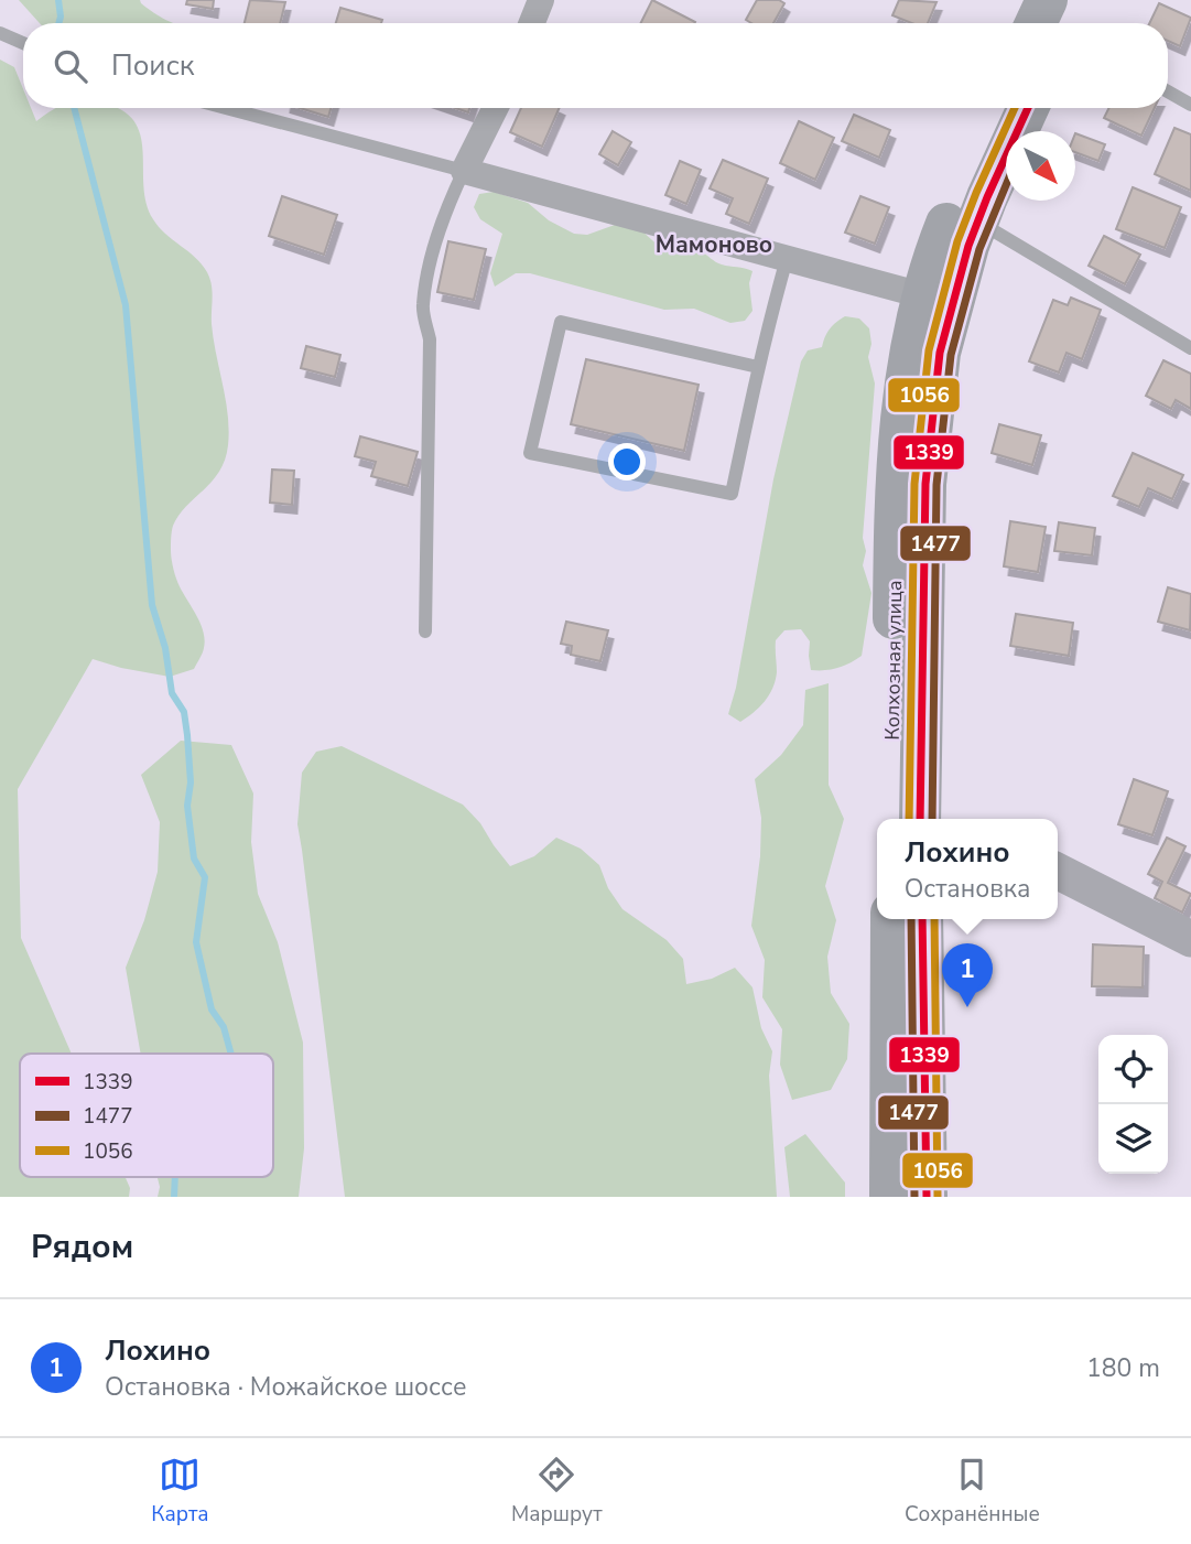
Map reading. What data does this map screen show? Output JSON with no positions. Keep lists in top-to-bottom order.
{
  "streets": {
    "main road": ["Колхозная улица"]
  },
  "districts": ["Мамоново"],
  "lines": ["transit line 1339", "transit line 1056", "transit line 1477"],
  "legend": ["1339", "1477", "1056"],
  "north": "bottom right",
  "page": {
    "search": "Поиск",
    "popup": ["Лохино", "Остановка"],
    "pins": "1",
    "heading": "Рядом",
    "list": [
      {
        "mark": "1",
        "name": "Лохино",
        "note": "Остановка · Можайское шоссе",
        "value": "180 m"
      }
    ],
    "nav": ["Карта", "Маршрут", "Сохранённые"]
  }
}
